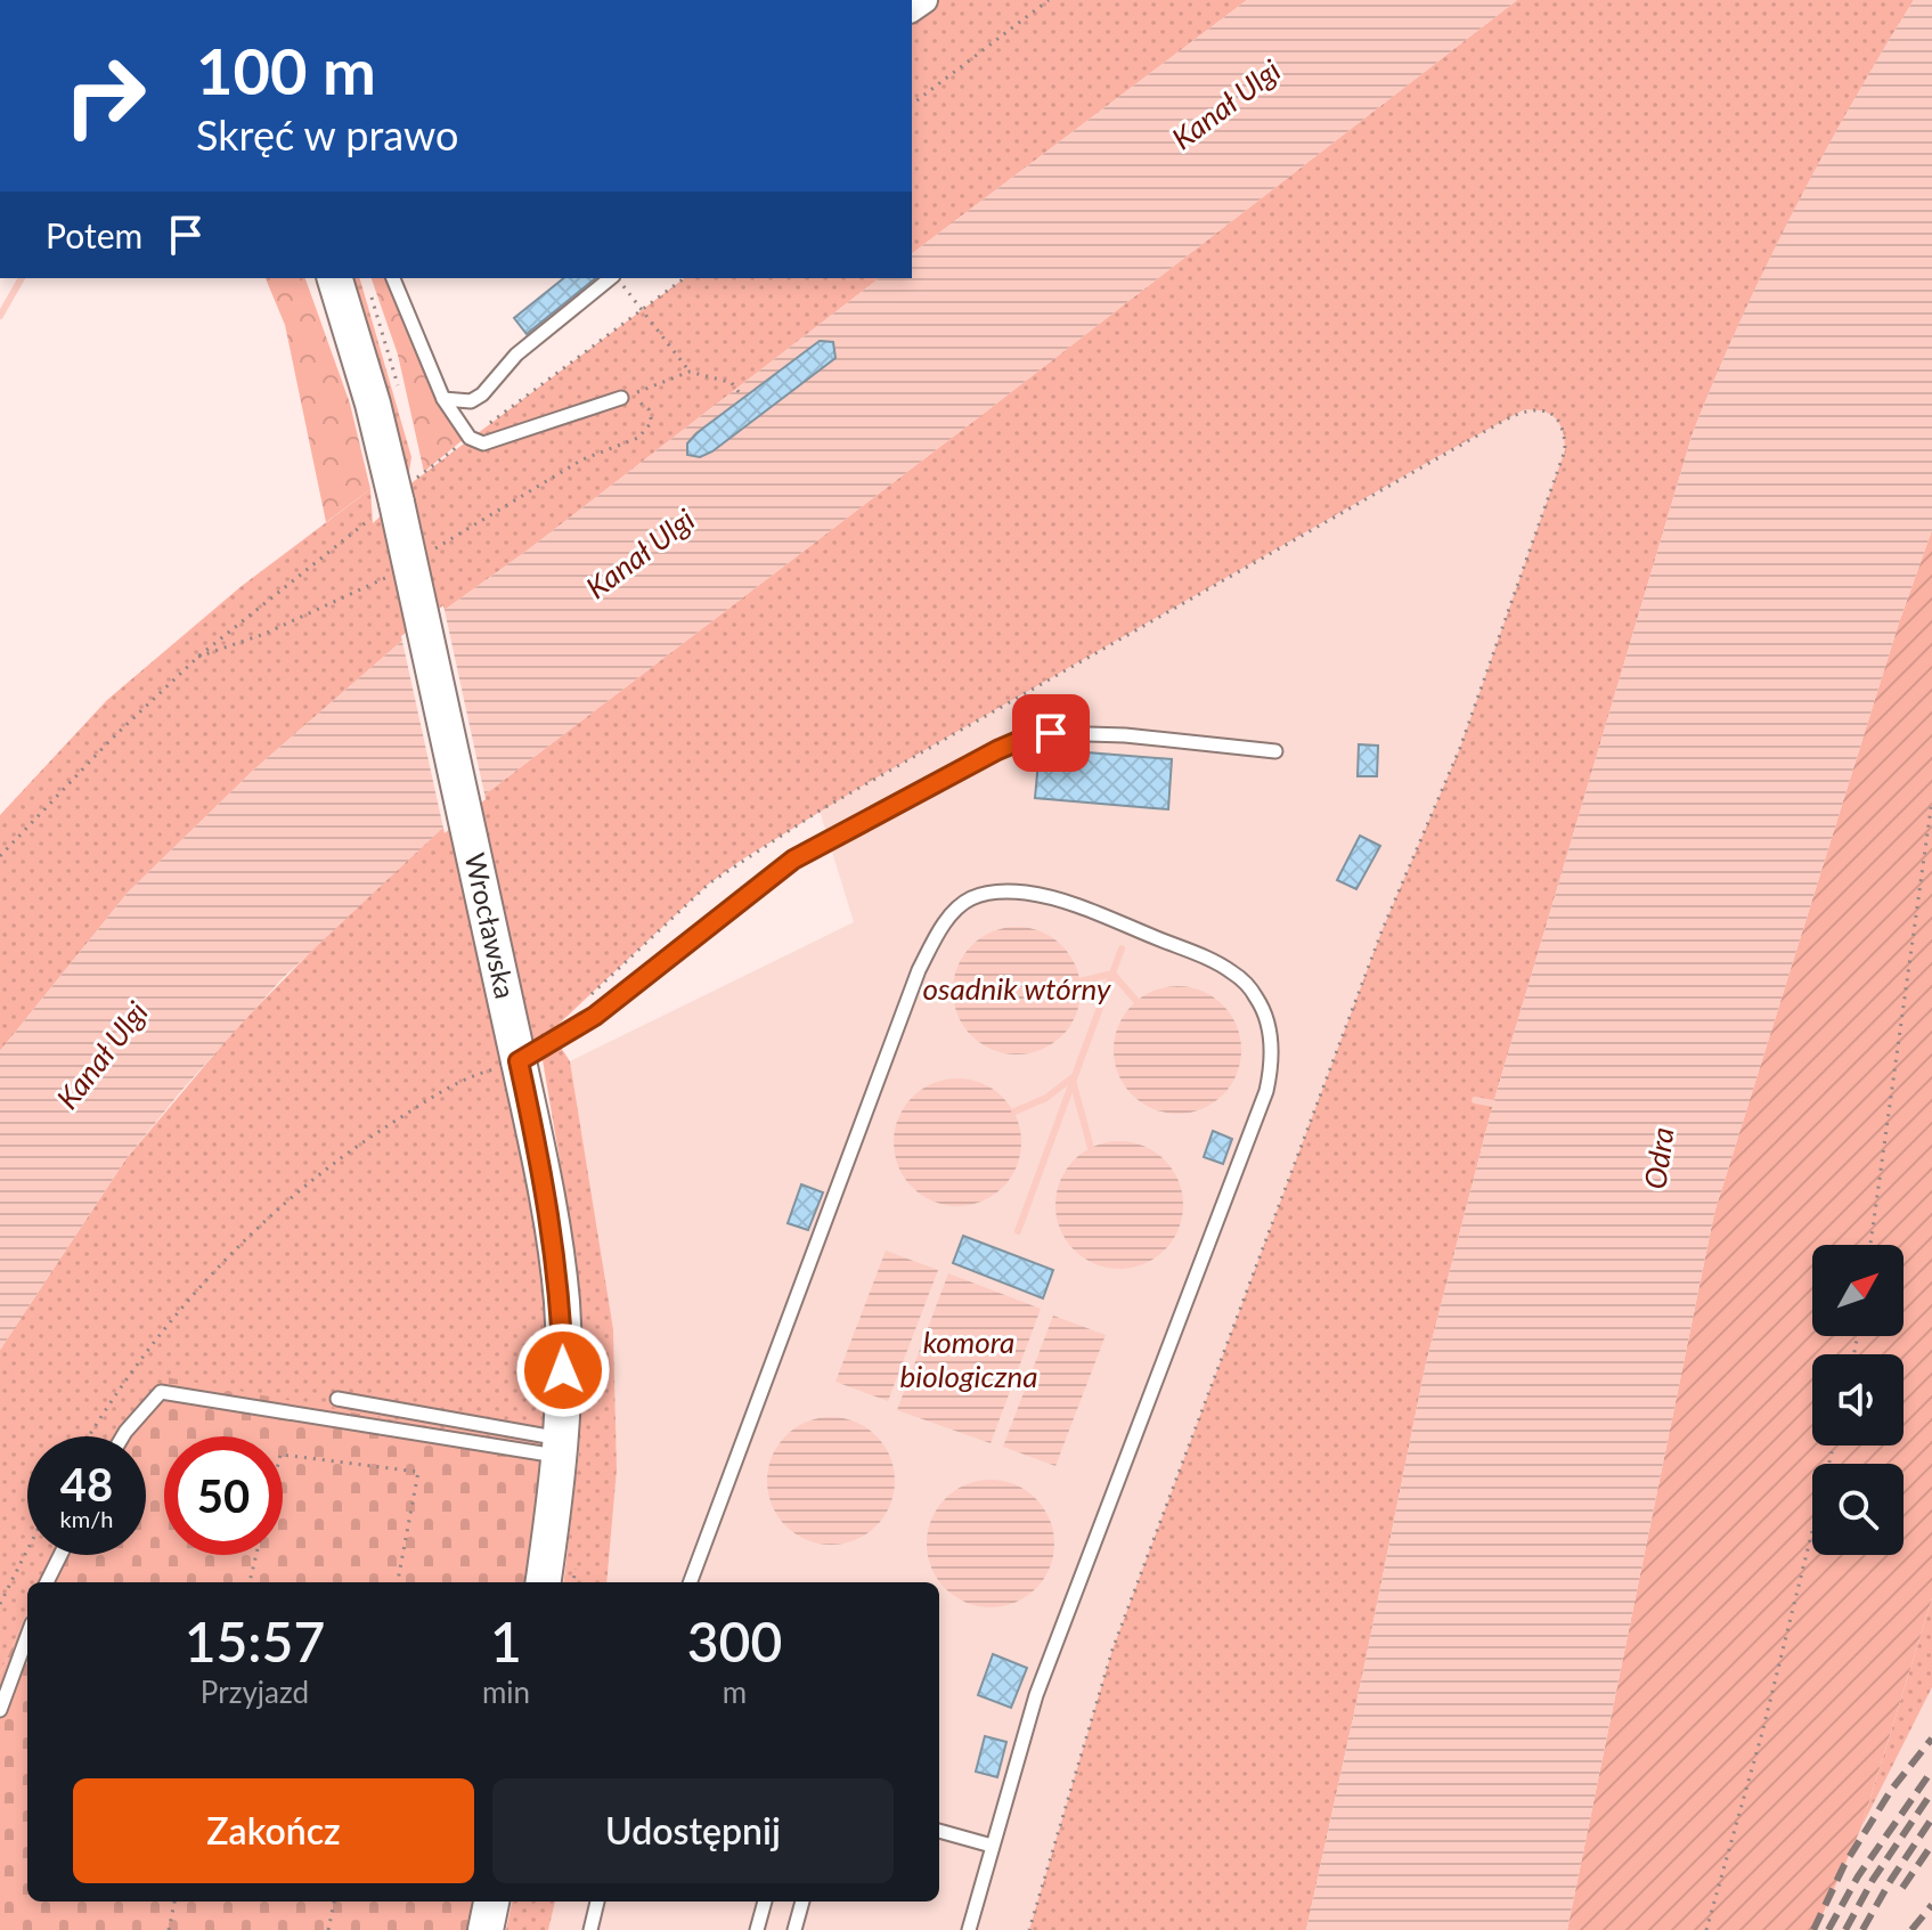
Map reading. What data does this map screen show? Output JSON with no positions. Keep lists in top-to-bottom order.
{
  "streets": {
    "main road": ["Wrocławska"]
  },
  "water": [
    "Kanał Ulgi",
    "osadnik wtórny",
    "Odra",
    "komora biologiczna"
  ],
  "north": "top right",
  "page": {
    "turn": ["100 m", "Skręć w prawo"],
    "then": "Potem",
    "speed": "48 km/h",
    "limit": "50",
    "eta": [
      "15:57",
      "Przyjazd",
      "1",
      "min",
      "300",
      "m"
    ],
    "buttons": ["Zakończ", "Udostępnij"]
  }
}
